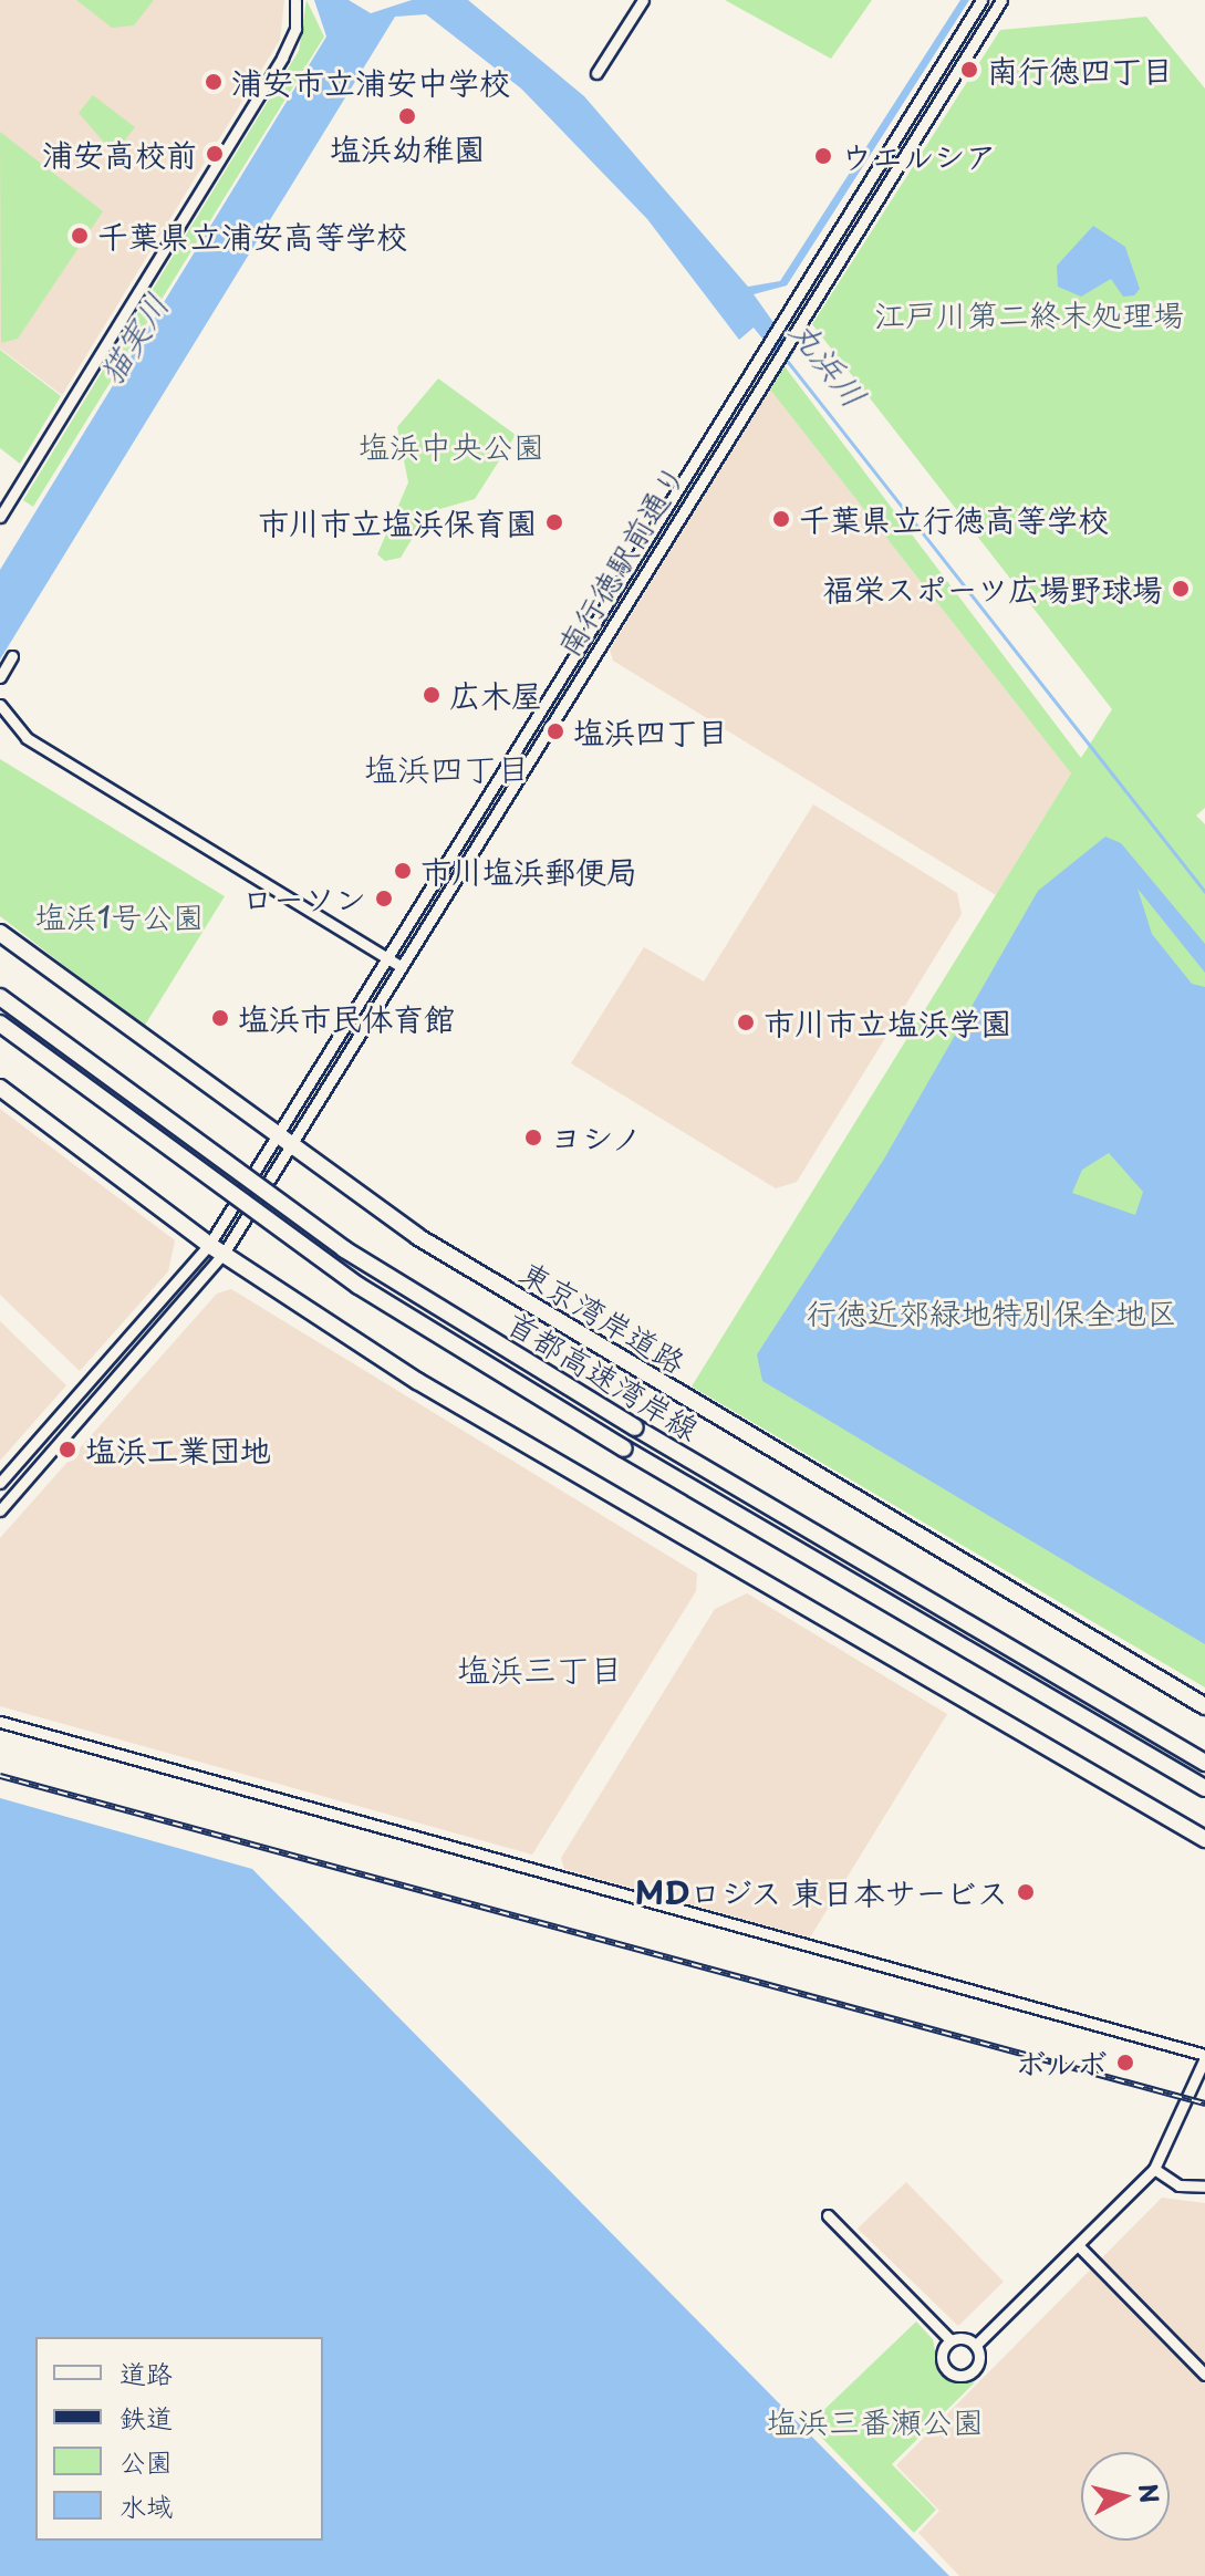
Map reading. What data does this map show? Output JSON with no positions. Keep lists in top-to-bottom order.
{
  "streets": {
    "highway": ["東京湾岸道路", "首都高速湾岸線"],
    "street": ["南行徳駅前通り"]
  },
  "crossings": [
    ["南行徳駅前通り", "東京湾岸道路"]
  ],
  "districts": ["塩浜四丁目", "塩浜三丁目"],
  "water": ["猫実川", "丸浜川"],
  "parks": [
    "江戸川第二終末処理場",
    "塩浜中央公園",
    "塩浜1号公園",
    "行徳近郊緑地特別保全地区",
    "塩浜三番瀬公園"
  ],
  "places": [
    "南行徳四丁目",
    "浦安市立浦安中学校",
    "塩浜幼稚園",
    "浦安高校前",
    "ウエルシア",
    "千葉県立浦安高等学校",
    "千葉県立行徳高等学校",
    "市川市立塩浜保育園",
    "福栄スポーツ広場野球場",
    "広木屋",
    "塩浜四丁目",
    "市川塩浜郵便局",
    "ローソン",
    "塩浜市民体育館",
    "市川市立塩浜学園",
    "ヨシノ",
    "塩浜工業団地",
    "MDロジス 東日本サービス",
    "ボルボ"
  ],
  "legend": [
    "道路",
    "鉄道",
    "公園",
    "水域"
  ],
  "north": "right"
}
